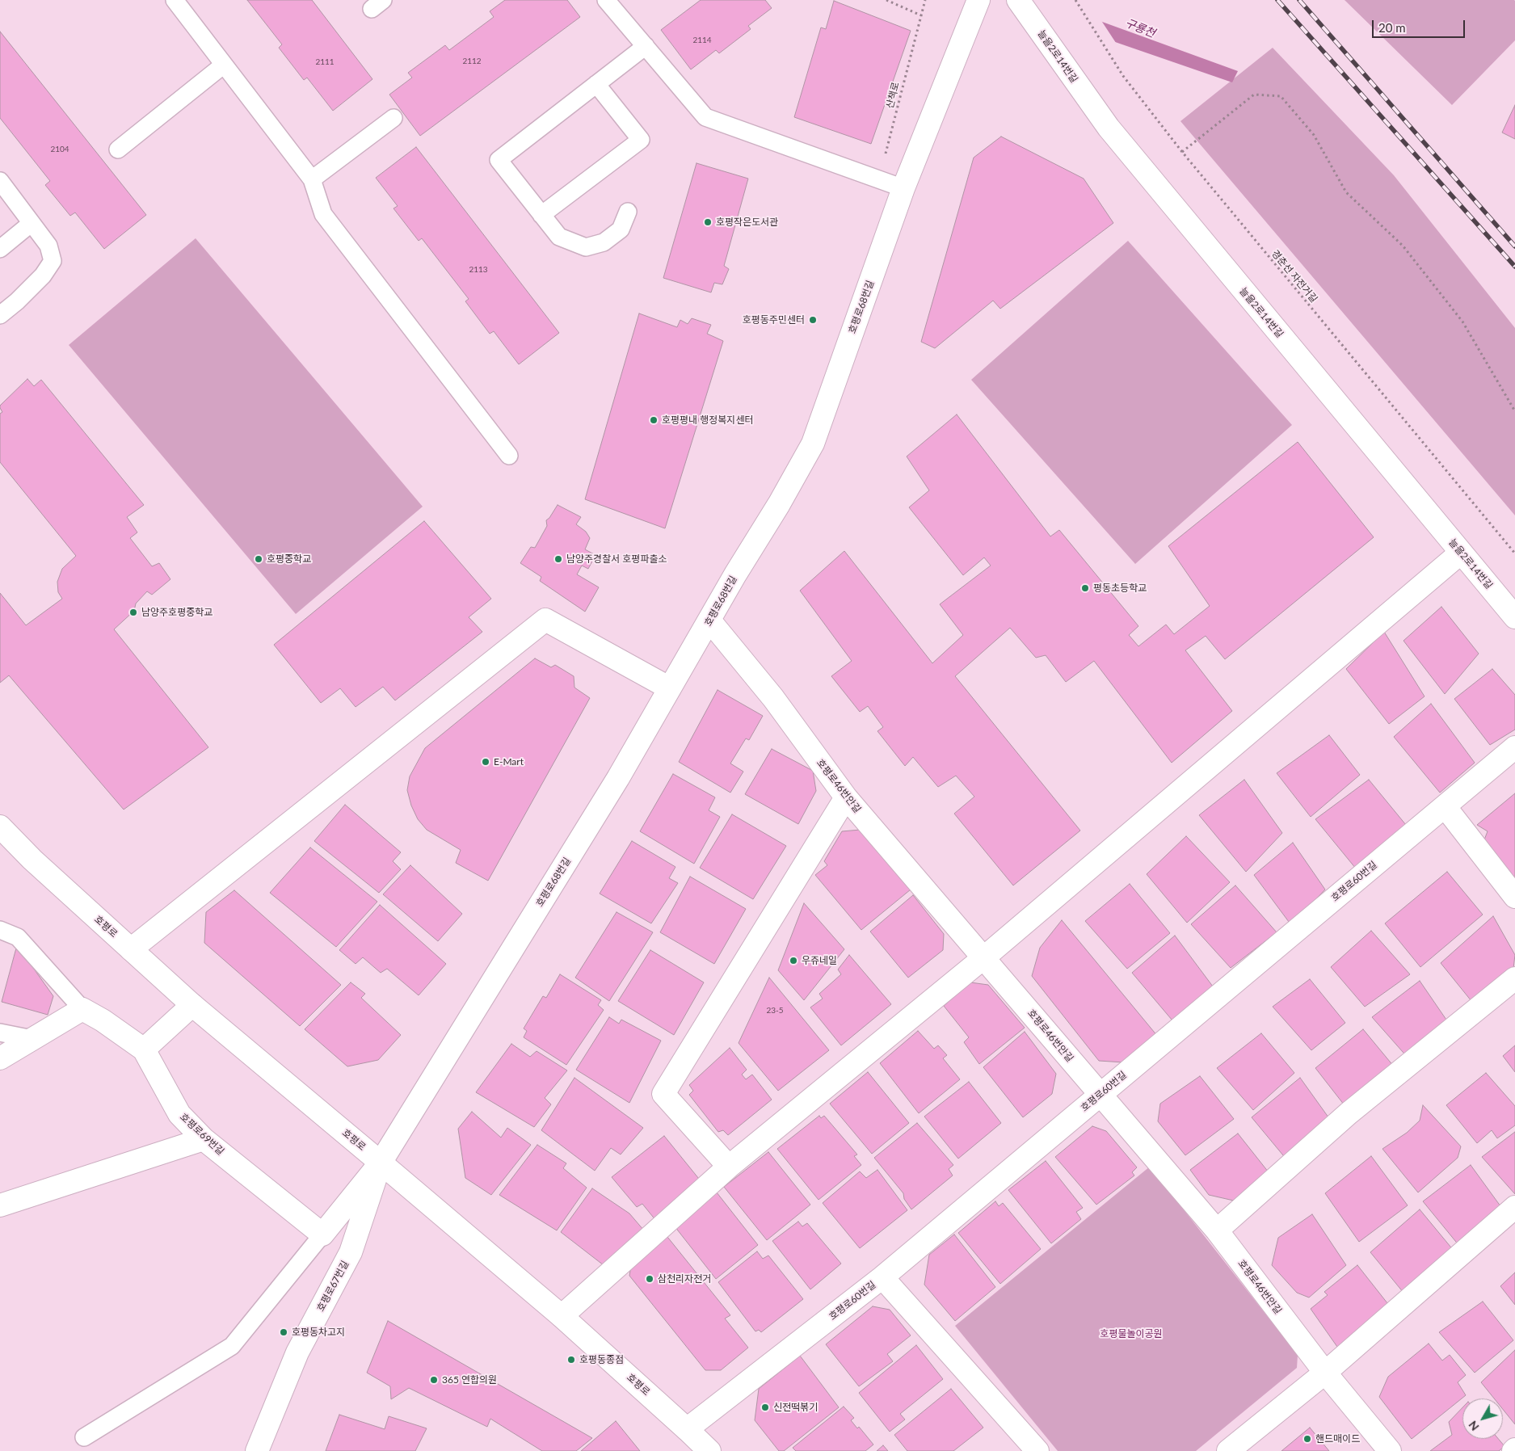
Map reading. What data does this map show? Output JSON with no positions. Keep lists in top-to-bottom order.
{
  "streets": {
    "street": [
      "늘을2로14번길",
      "호평로68번길",
      "호평로46번안길",
      "호평로60번길",
      "호평로",
      "호평로69번길",
      "호평로67번길"
    ],
    "path": ["산책로", "경춘선 자전거길"]
  },
  "crossings": [
    ["호평로68번길", "호평로46번안길"],
    ["호평로68번길", "호평로"],
    ["호평로68번길", "호평로67번길"],
    ["호평로46번안길", "호평로60번길"],
    ["호평로60번길", "호평로"],
    ["호평로", "호평로67번길"]
  ],
  "water": ["구룡천"],
  "parks": ["호평물놀이공원"],
  "places": [
    "호평작은도서관",
    "호평동주민센터",
    "호평평내 행정복지센터",
    "호평중학교",
    "남양주경찰서 호평파출소",
    "평동초등학교",
    "남양주호평중학교",
    "E-Mart",
    "우쥬네일",
    "삼천리자전거",
    "호평동차고지",
    "호평동종점",
    "365 연합의원",
    "신전떡볶기",
    "핸드매이드"
  ],
  "house_numbers": [
    "2114",
    "2112",
    "2111",
    "2104",
    "2113",
    "23-5"
  ],
  "scale_bar": "20 m",
  "north": "bottom left"
}
